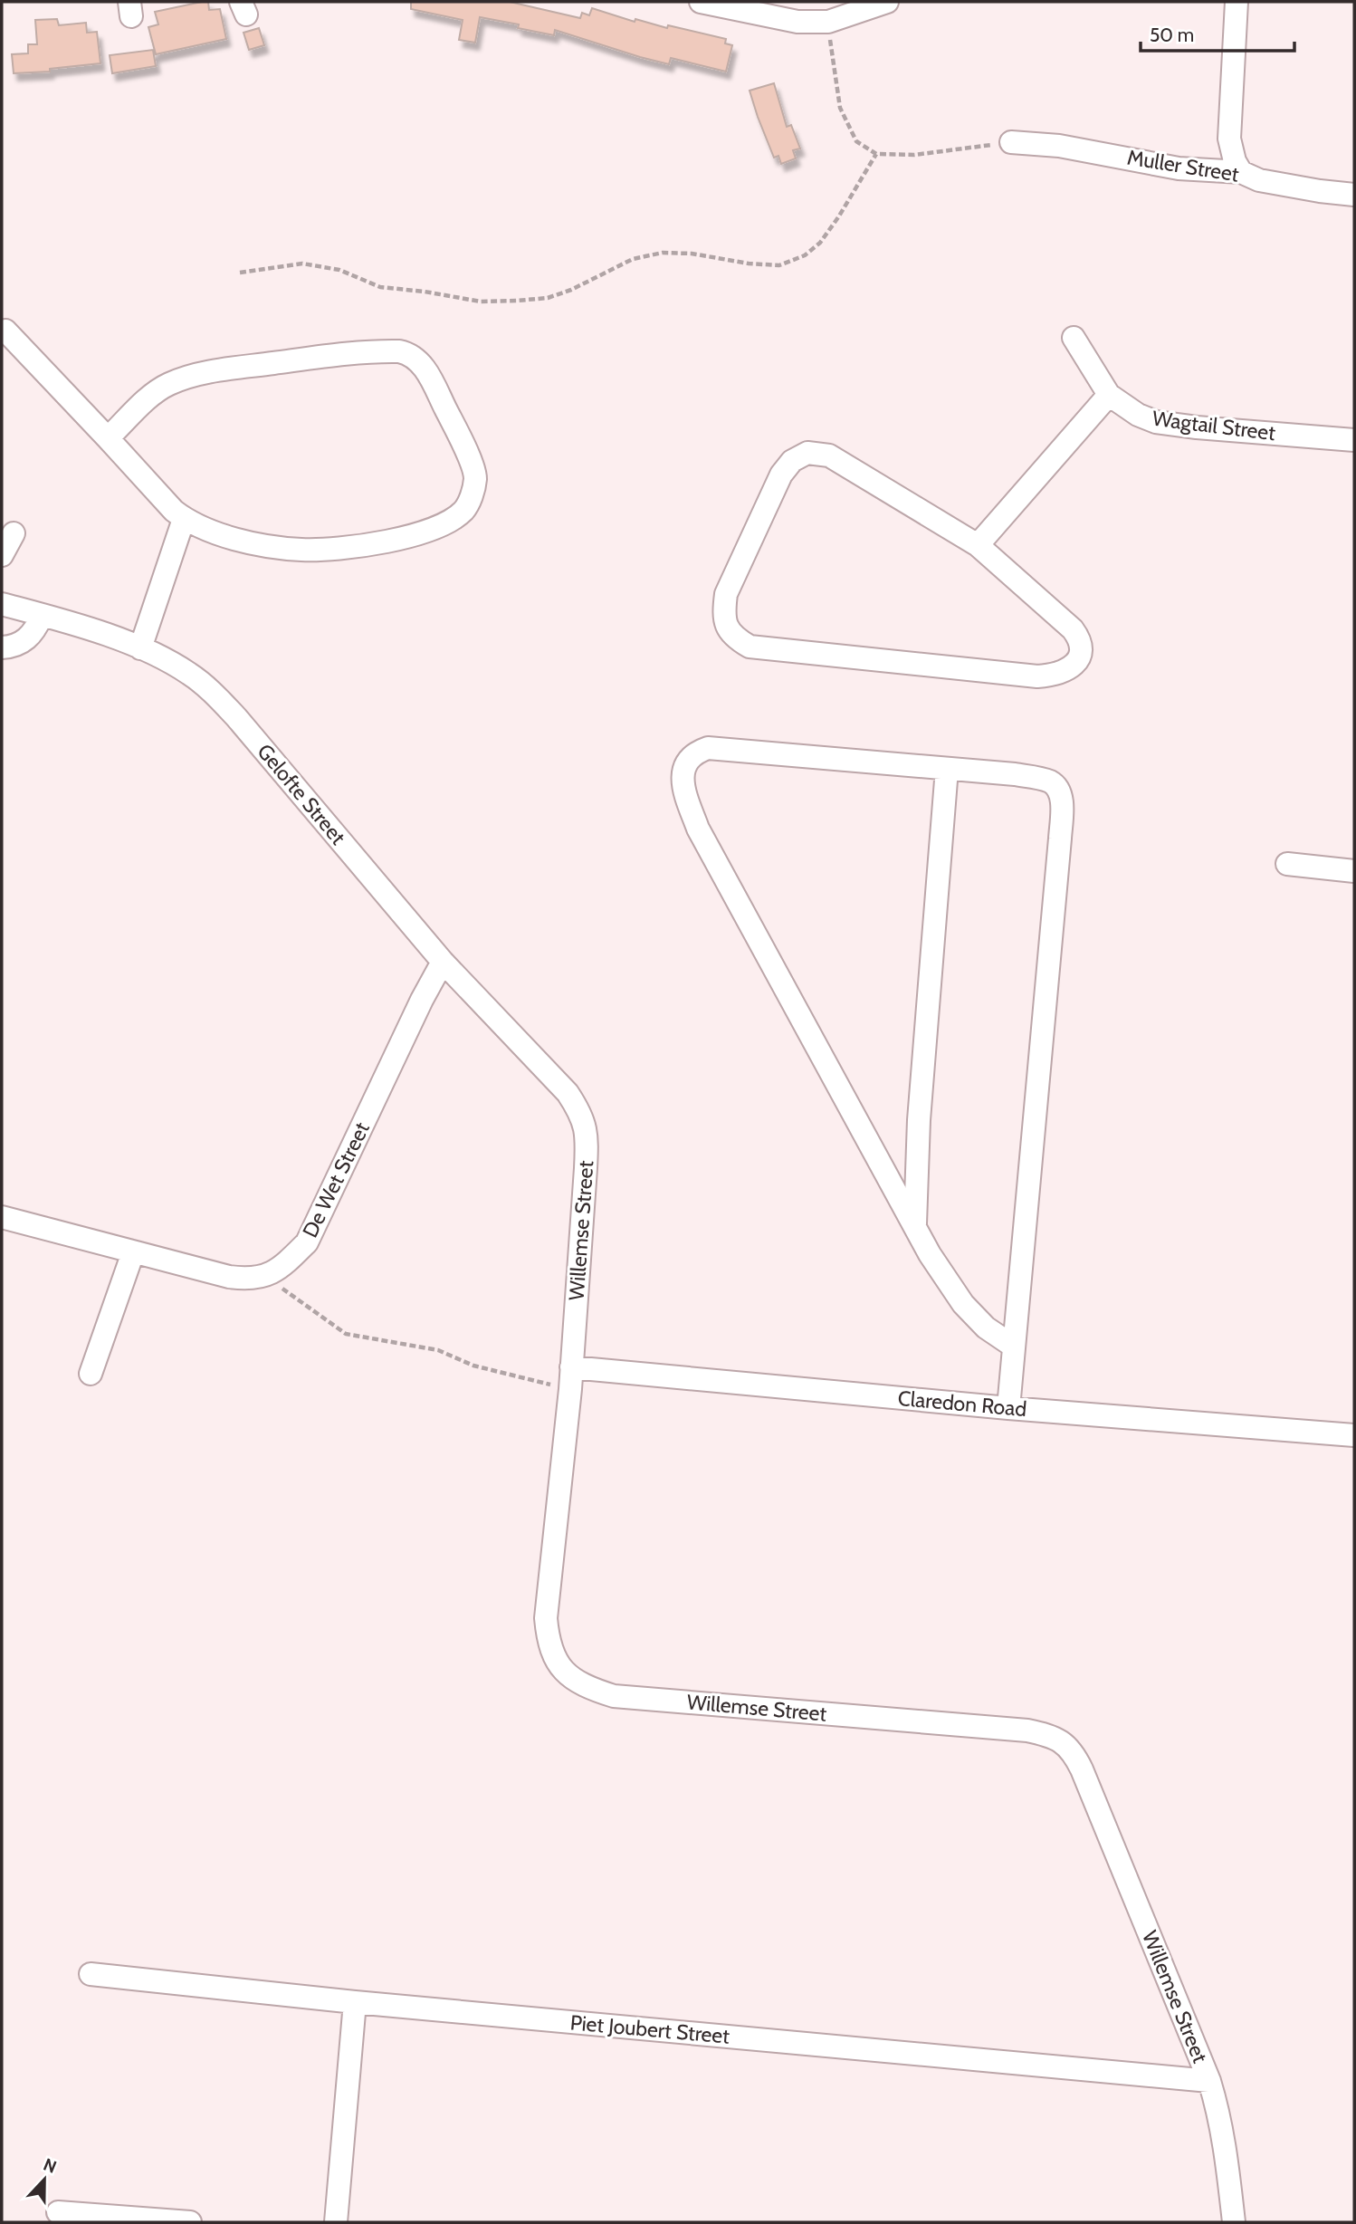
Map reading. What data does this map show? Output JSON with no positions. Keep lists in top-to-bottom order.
{
  "streets": {
    "street": [
      "Muller Street",
      "Wagtail Street",
      "Gelofte Street",
      "De Wet Street",
      "Willemse Street",
      "Claredon Road",
      "Piet Joubert Street"
    ]
  },
  "crossings": [
    ["Gelofte Street", "De Wet Street"],
    ["Gelofte Street", "Willemse Street"],
    ["Willemse Street", "Claredon Road"],
    ["Willemse Street", "Piet Joubert Street"]
  ],
  "scale_bar": "50 m",
  "north": "top"
}
